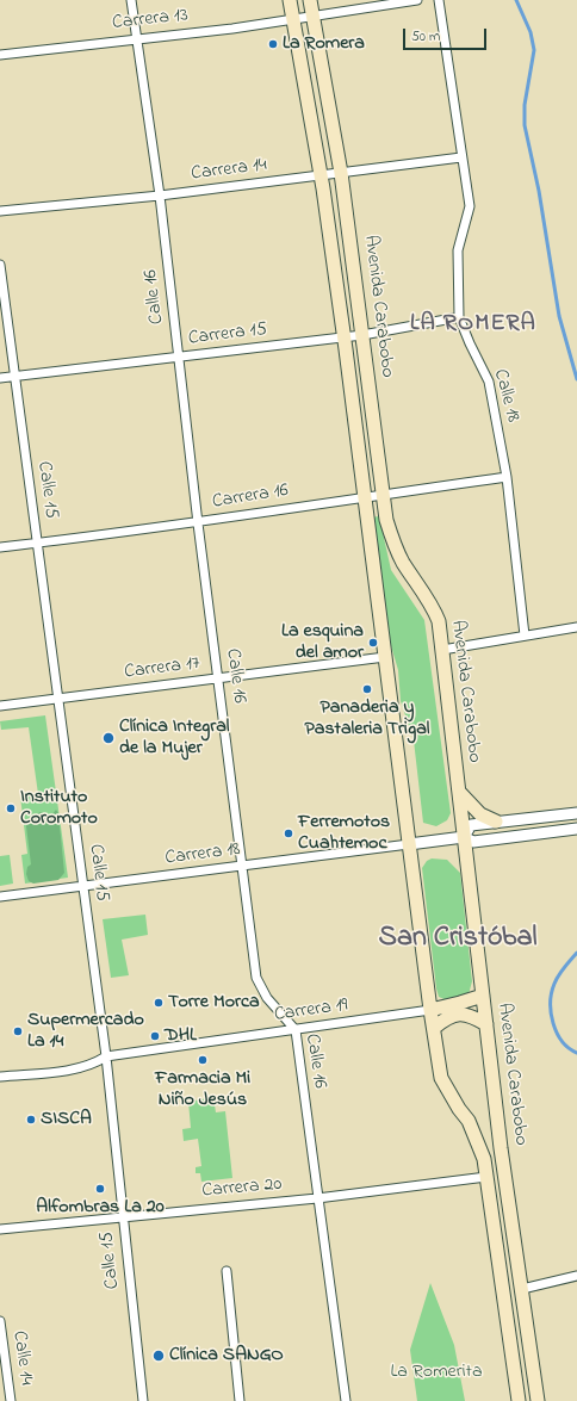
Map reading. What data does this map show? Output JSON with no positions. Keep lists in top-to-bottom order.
{
  "streets": {
    "main road": ["Avenida Carabobo"],
    "street": [
      "Carrera 13",
      "Carrera 14",
      "Calle 16",
      "Carrera 15",
      "Calle 18",
      "Calle 15",
      "Carrera 16",
      "Carrera 17",
      "Carrera 18",
      "Carrera 19",
      "Carrera 20",
      "Calle 14"
    ]
  },
  "crossings": [
    ["Carrera 13", "Calle 16"],
    ["Carrera 13", "Avenida Carabobo"],
    ["Carrera 14", "Calle 16"],
    ["Carrera 14", "Avenida Carabobo"],
    ["Carrera 14", "Calle 18"],
    ["Calle 16", "Carrera 15"],
    ["Calle 16", "Carrera 16"],
    ["Calle 16", "Carrera 17"],
    ["Calle 16", "Carrera 18"],
    ["Calle 16", "Carrera 19"],
    ["Calle 16", "Carrera 20"],
    ["Avenida Carabobo", "Carrera 15"],
    ["Avenida Carabobo", "Carrera 16"],
    ["Avenida Carabobo", "Carrera 17"],
    ["Avenida Carabobo", "Carrera 18"],
    ["Avenida Carabobo", "Carrera 19"],
    ["Avenida Carabobo", "Carrera 20"],
    ["Carrera 15", "Calle 18"],
    ["Carrera 15", "Calle 15"],
    ["Calle 18", "Carrera 16"],
    ["Calle 15", "Carrera 16"],
    ["Calle 15", "Carrera 17"],
    ["Calle 15", "Carrera 18"],
    ["Calle 15", "Carrera 19"],
    ["Calle 15", "Carrera 20"]
  ],
  "districts": ["LA ROMERA", "San Cristóbal"],
  "parks": ["La Romerita"],
  "places": [
    "La Romera",
    "La esquina del amor",
    "Panaderia y Pastaleria Trigal",
    "Clínica Integral de la Mujer",
    "Instituto Coromoto",
    "Ferremotos Cuahtemoc",
    "Torre Morca",
    "Supermercado La 14",
    "DHL",
    "Farmacia Mi Niño Jesús",
    "SISCA",
    "Alfombras La 20",
    "Clínica SANGO"
  ],
  "scale_bar": "50 m"
}
